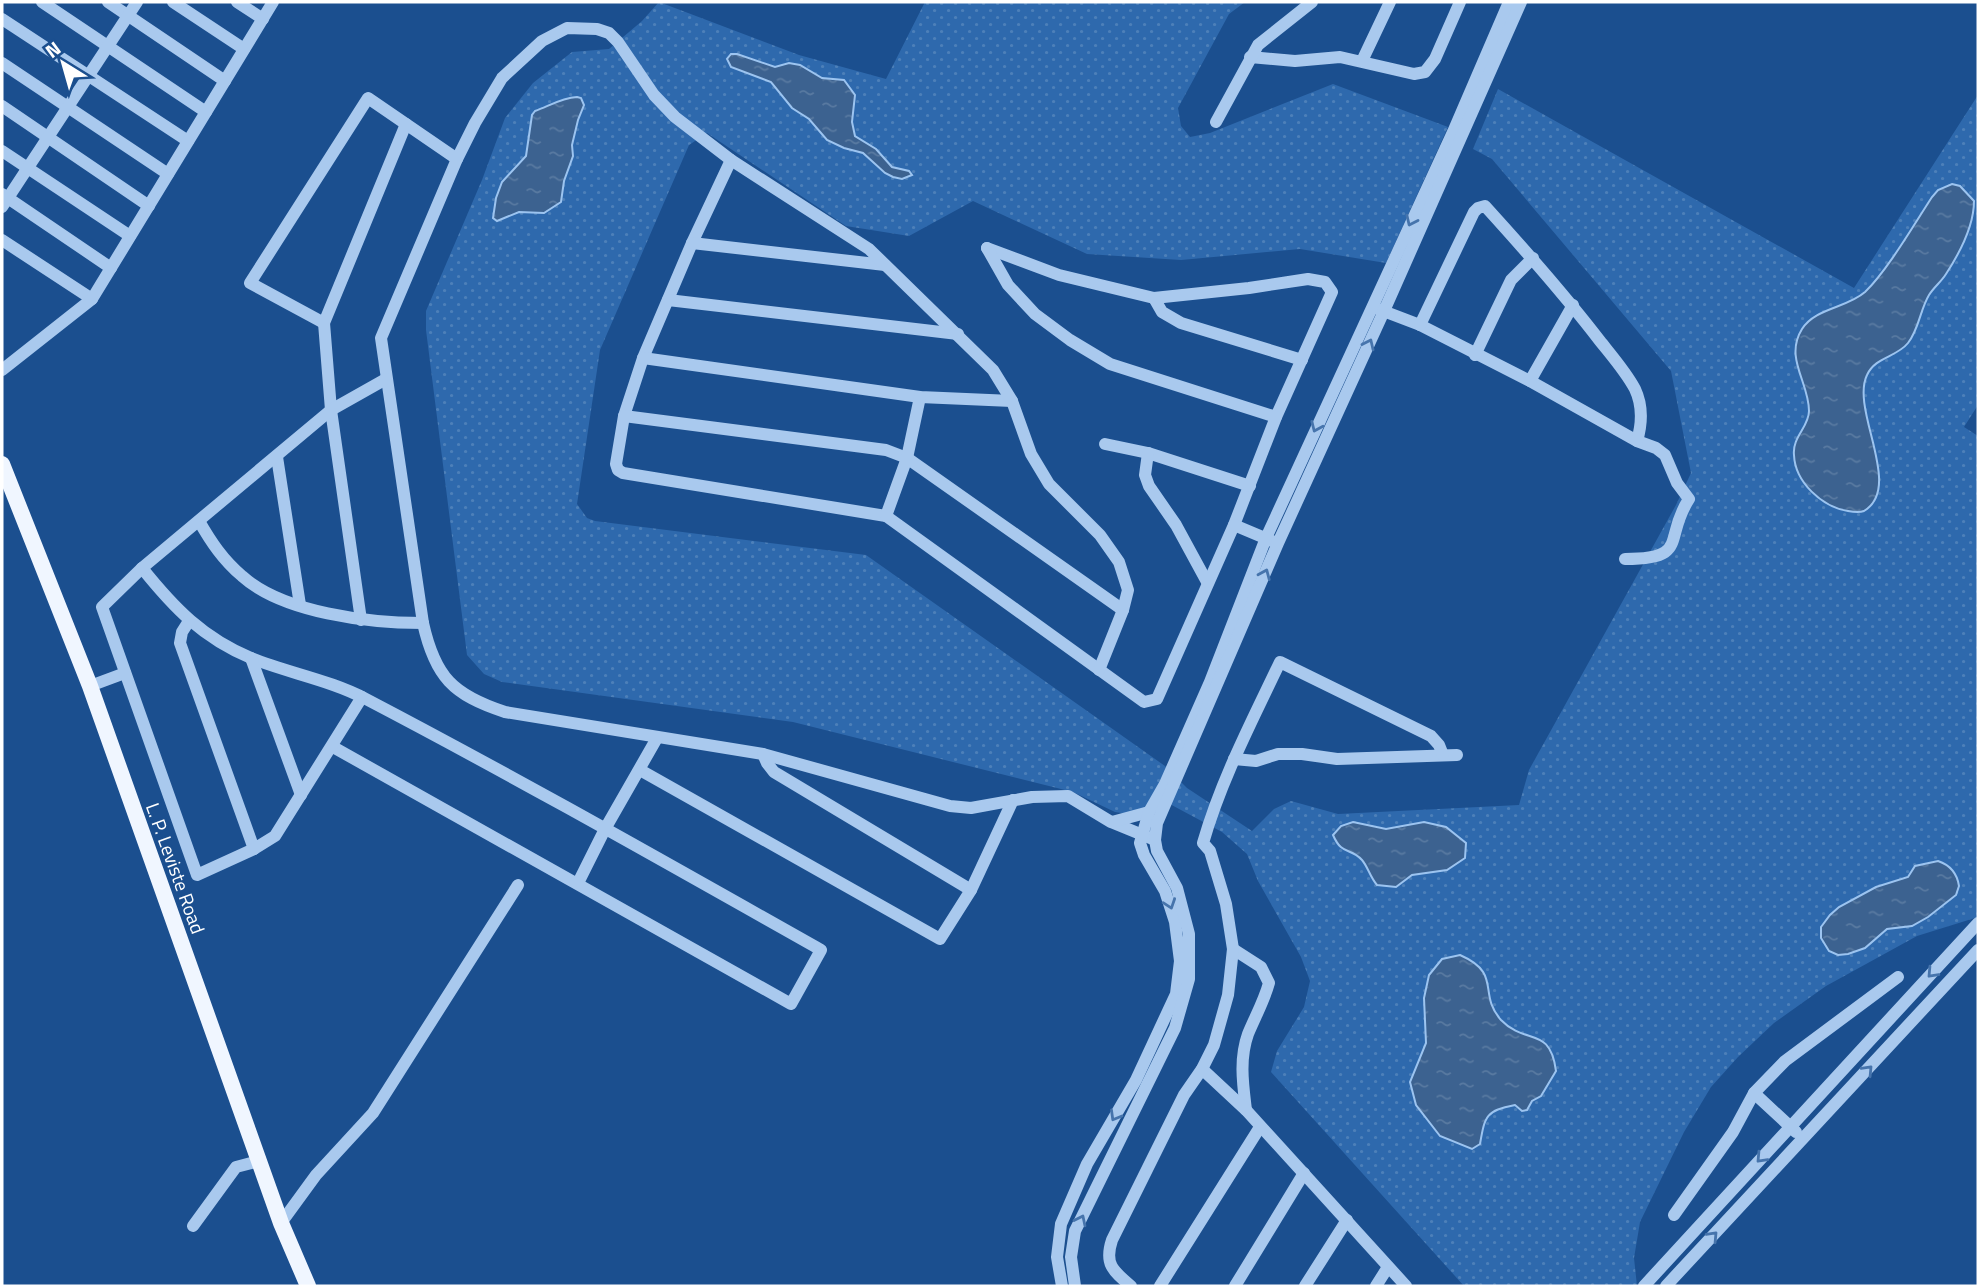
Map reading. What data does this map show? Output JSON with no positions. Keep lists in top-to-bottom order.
{
  "streets": {
    "main road": ["L. P. Leviste Road"]
  },
  "north": "top left"
}
